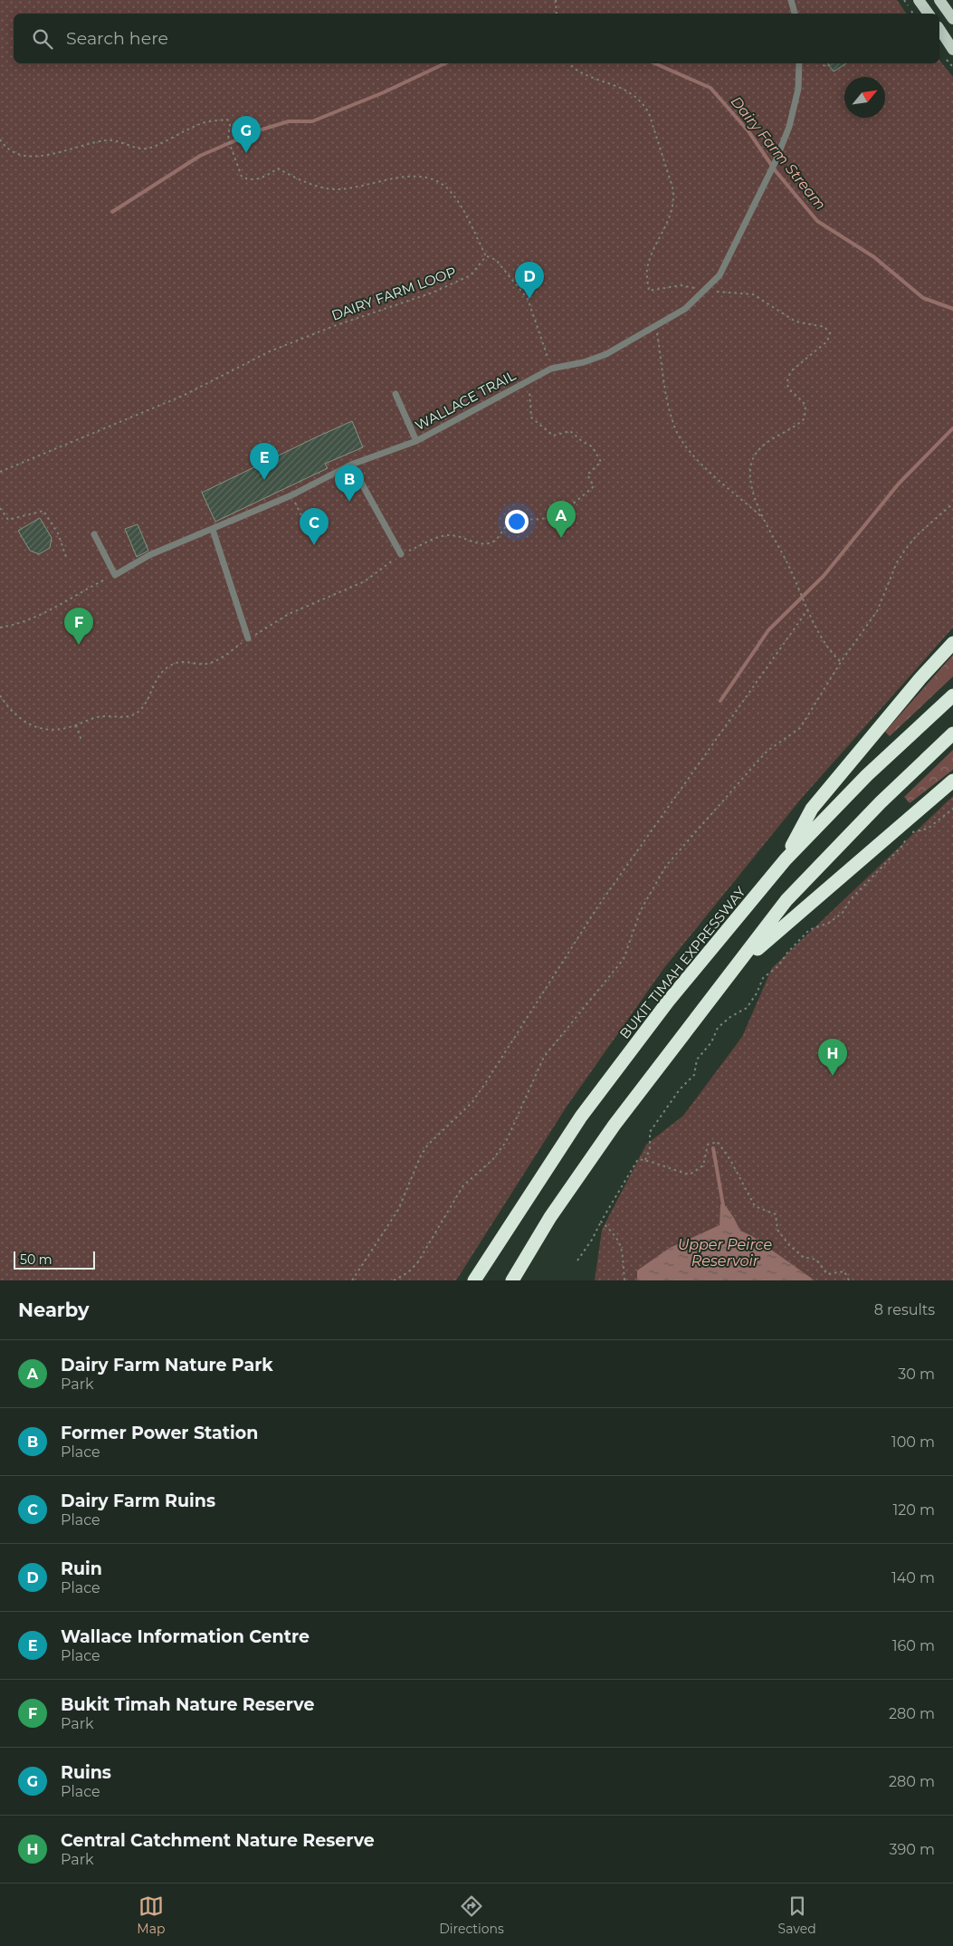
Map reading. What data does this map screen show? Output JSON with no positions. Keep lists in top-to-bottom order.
{
  "streets": {
    "highway": ["BUKIT TIMAH EXPRESSWAY"],
    "lane": ["WALLACE TRAIL"],
    "path": ["DAIRY FARM LOOP"]
  },
  "water": ["Dairy Farm Stream", "Upper Peirce Reservoir"],
  "scale_bar": "50 m",
  "north": "top right",
  "page": {
    "search": "Search here",
    "pins": [
      "G",
      "D",
      "E",
      "B",
      "A",
      "C",
      "F",
      "H"
    ],
    "scale": "50 m",
    "heading": ["Nearby", "8 results"],
    "list": [
      {
        "mark": "A",
        "name": "Dairy Farm Nature Park",
        "note": "Park",
        "value": "30 m"
      },
      {
        "mark": "B",
        "name": "Former Power Station",
        "note": "Place",
        "value": "100 m"
      },
      {
        "mark": "C",
        "name": "Dairy Farm Ruins",
        "note": "Place",
        "value": "120 m"
      },
      {
        "mark": "D",
        "name": "Ruin",
        "note": "Place",
        "value": "140 m"
      },
      {
        "mark": "E",
        "name": "Wallace Information Centre",
        "note": "Place",
        "value": "160 m"
      },
      {
        "mark": "F",
        "name": "Bukit Timah Nature Reserve",
        "note": "Park",
        "value": "280 m"
      },
      {
        "mark": "G",
        "name": "Ruins",
        "note": "Place",
        "value": "280 m"
      },
      {
        "mark": "H",
        "name": "Central Catchment Nature Reserve",
        "note": "Park",
        "value": "390 m"
      }
    ],
    "nav": ["Map", "Directions", "Saved"]
  }
}
